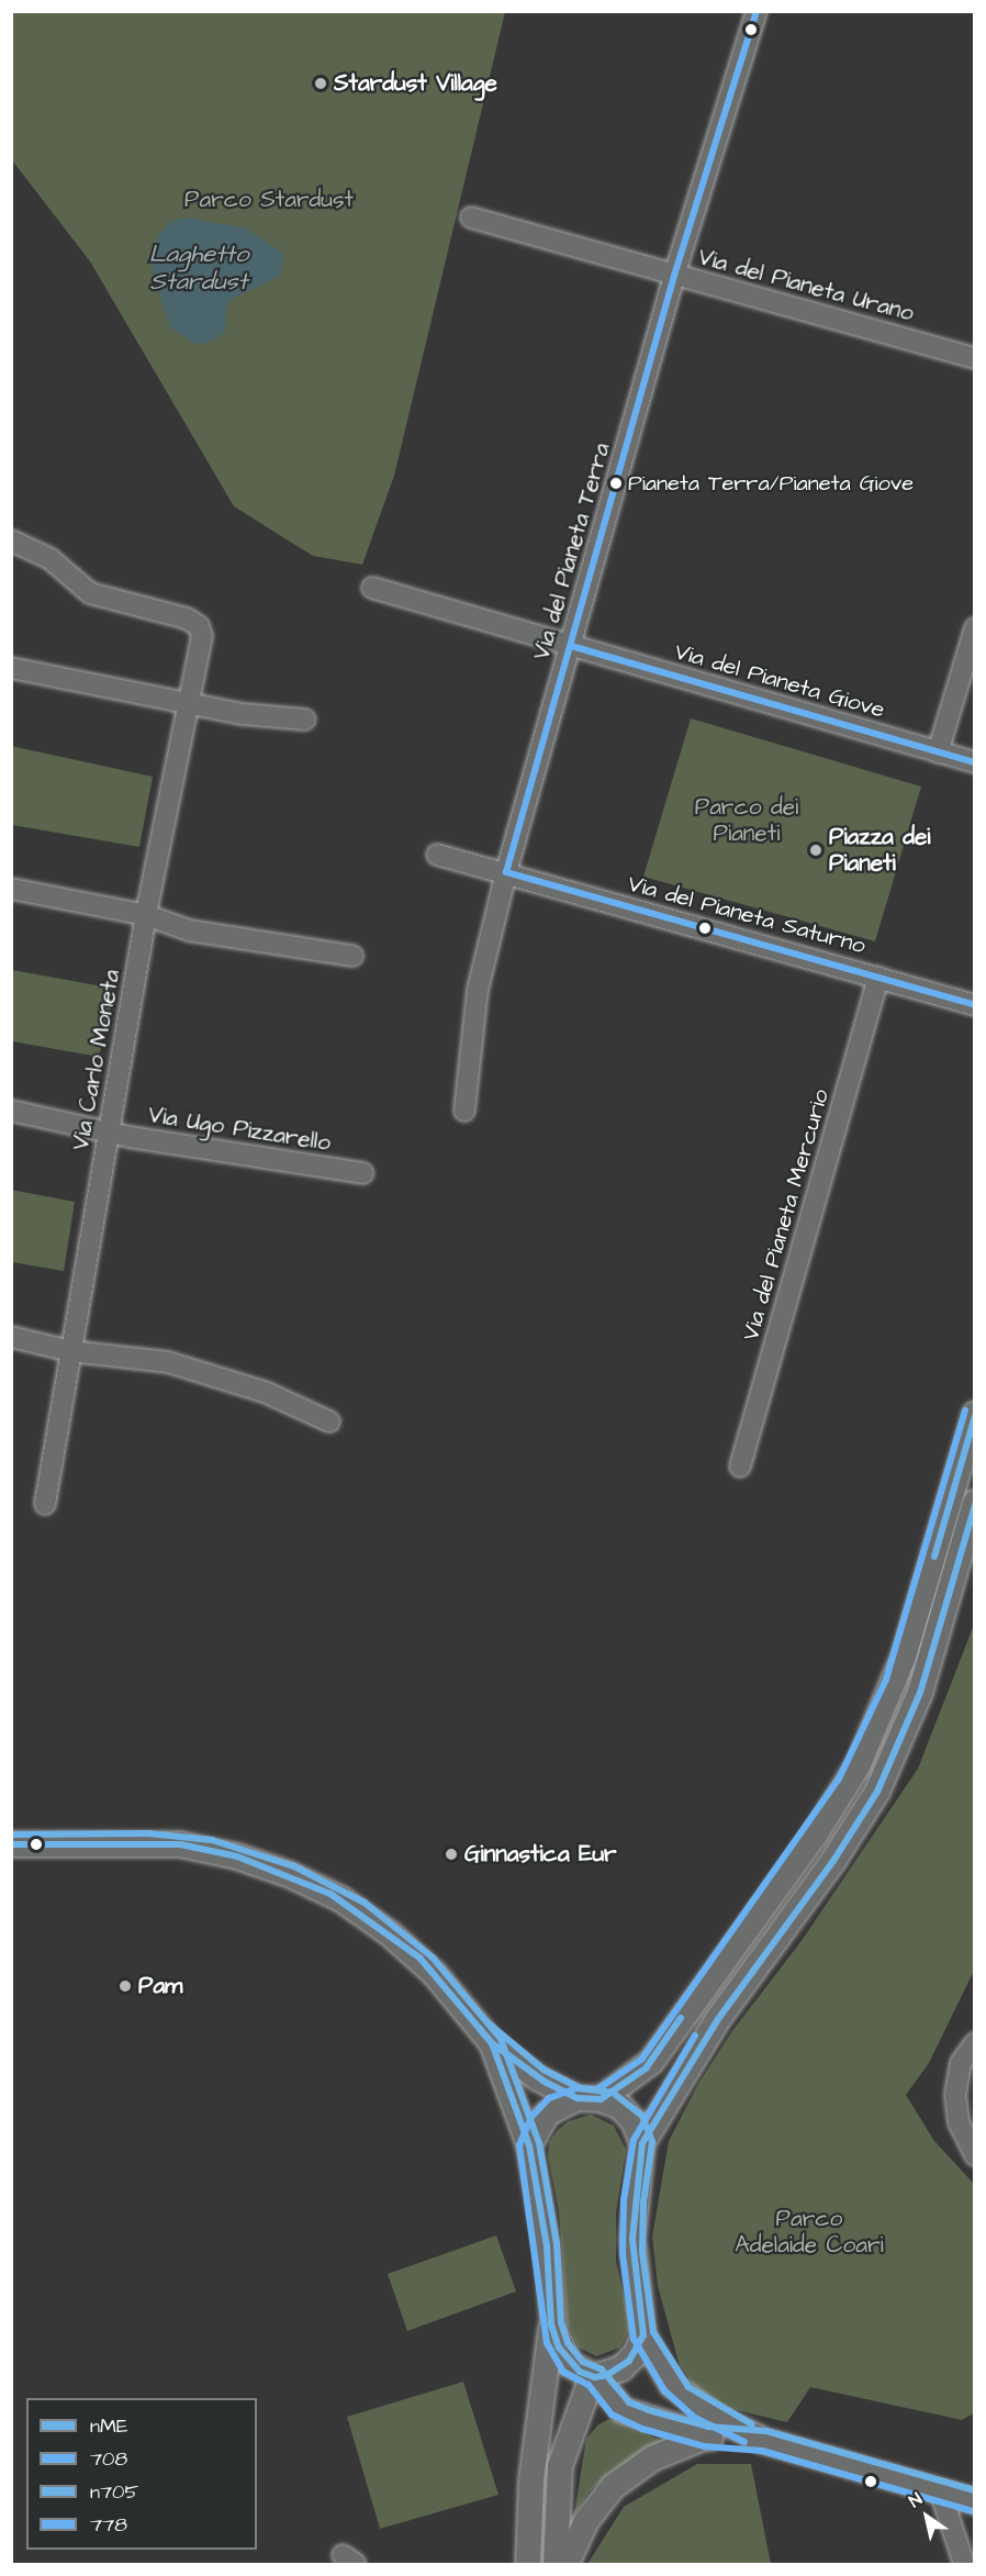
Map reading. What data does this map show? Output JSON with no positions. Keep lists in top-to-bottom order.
{
  "streets": {
    "street": [
      "Via del Pianeta Urano",
      "Via del Pianeta Terra",
      "Via del Pianeta Giove",
      "Via del Pianeta Saturno",
      "Via Carlo Moneta",
      "Via Ugo Pizzarello",
      "Via del Pianeta Mercurio"
    ]
  },
  "crossings": [
    ["Via del Pianeta Urano", "Via del Pianeta Terra"],
    ["Via del Pianeta Terra", "Via del Pianeta Giove"],
    ["Via del Pianeta Terra", "Via del Pianeta Saturno"],
    ["Via del Pianeta Saturno", "Via del Pianeta Mercurio"],
    ["Via Carlo Moneta", "Via Ugo Pizzarello"]
  ],
  "water": ["Laghetto Stardust"],
  "parks": ["Parco Stardust", "Parco dei Pianeti", "Parco Adelaide Coari"],
  "places": [
    "Stardust Village",
    "Pianeta Terra/Pianeta Giove",
    "Piazza dei Pianeti",
    "Ginnastica Eur",
    "Pam"
  ],
  "lines": [
    "transit line 778",
    "transit line 708",
    "transit line nME",
    "transit line n705"
  ],
  "legend": [
    "nME",
    "708",
    "n705",
    "778"
  ],
  "north": "top left"
}
